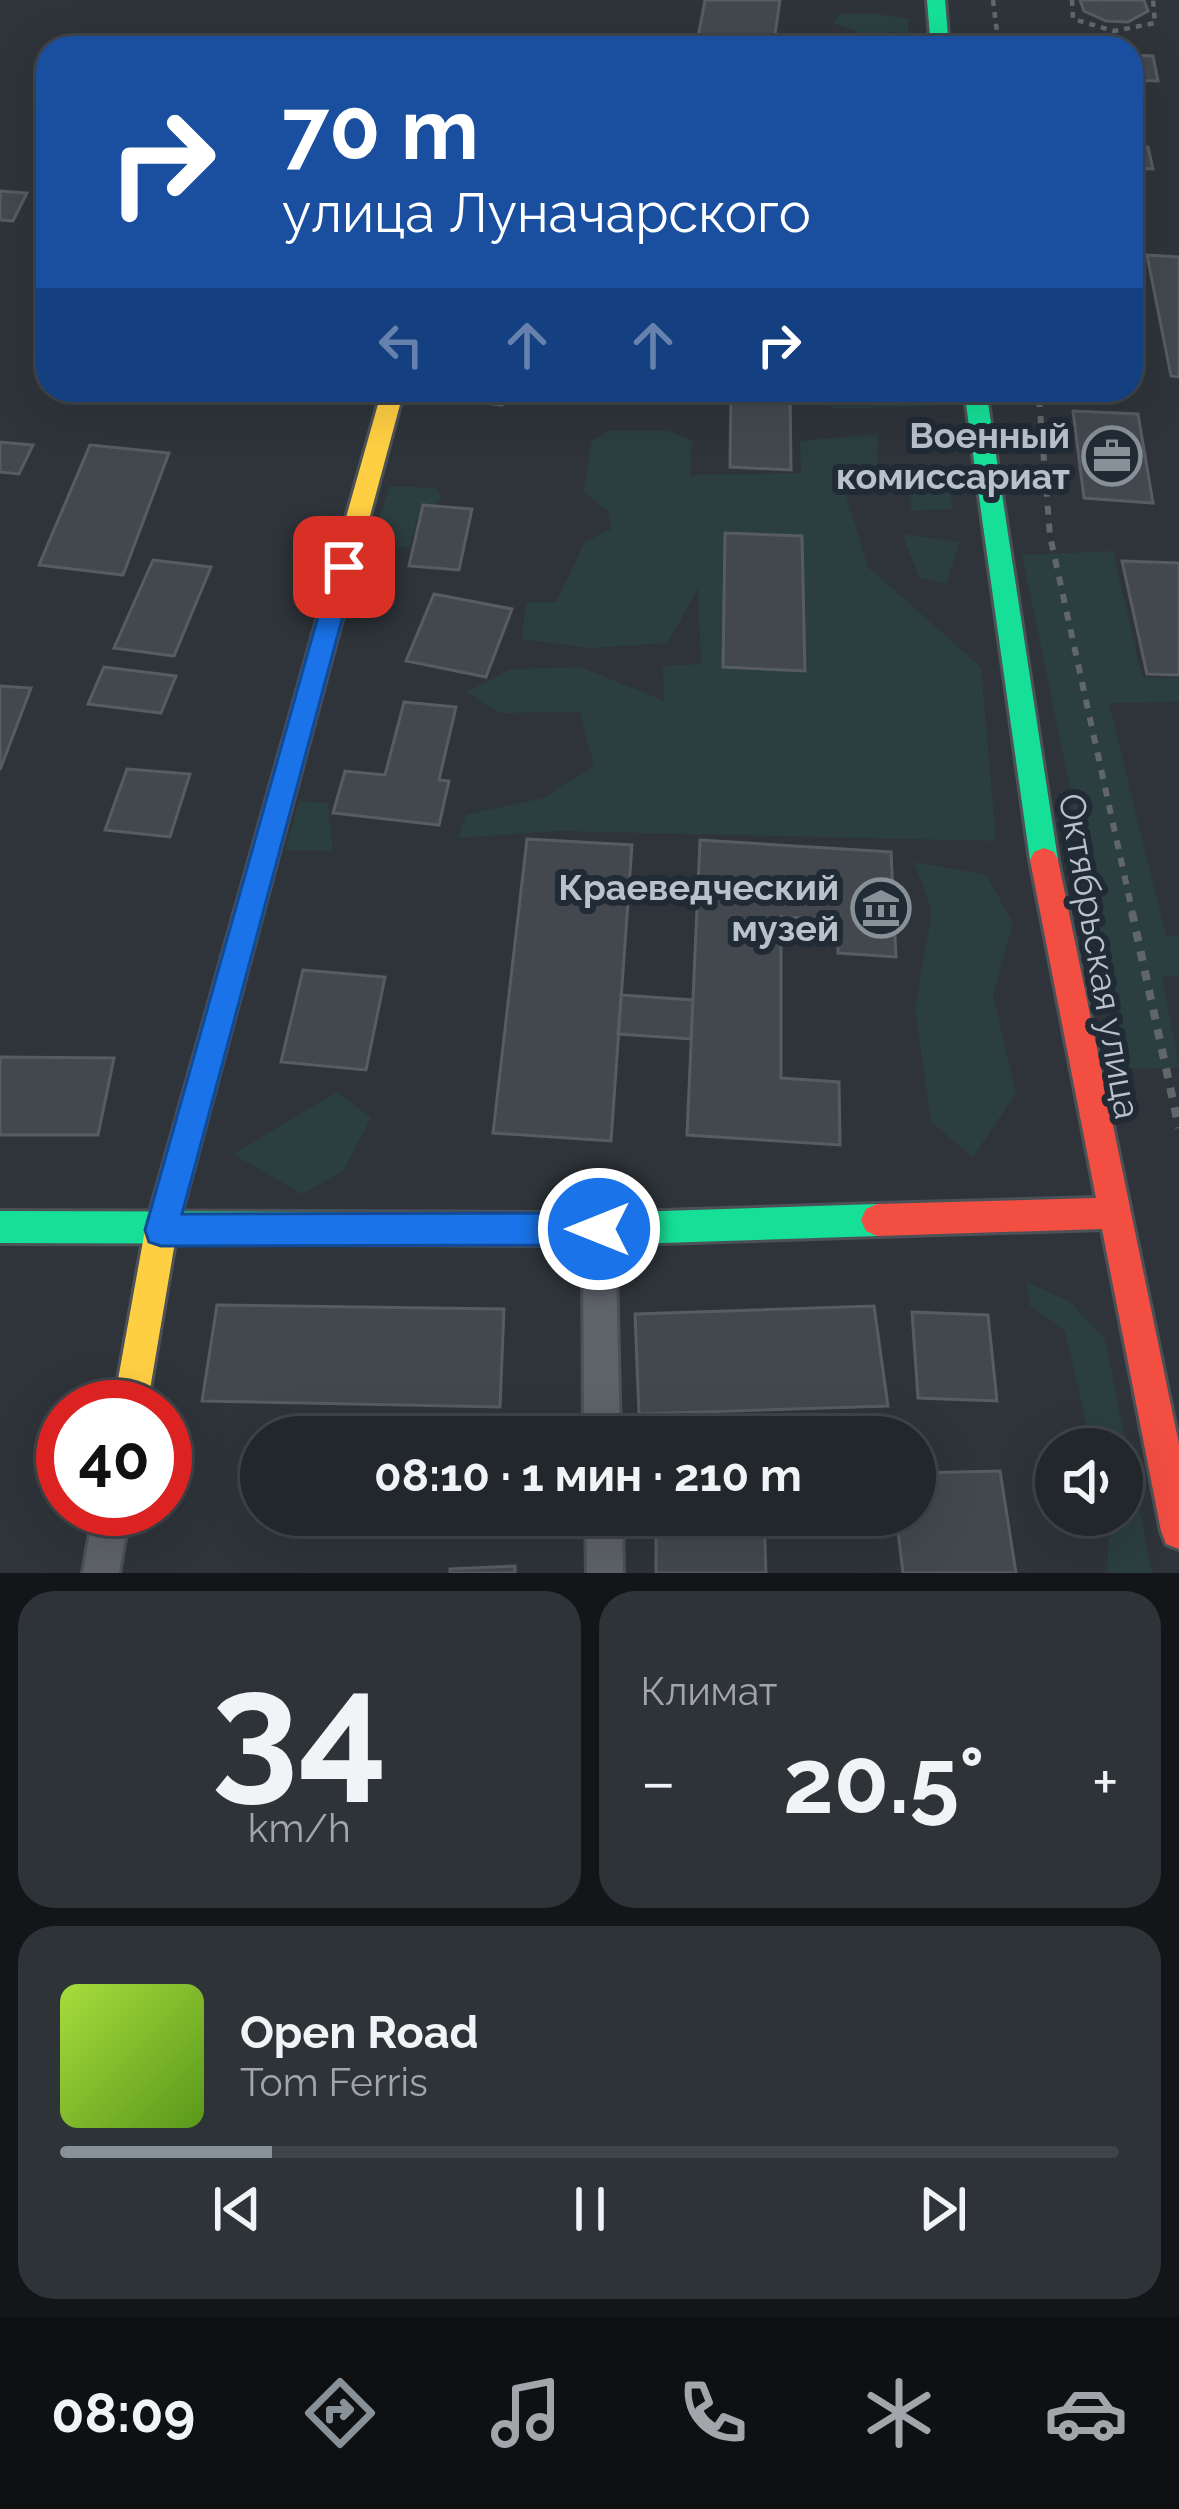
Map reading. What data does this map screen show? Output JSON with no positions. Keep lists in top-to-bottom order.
{
  "streets": {
    "street": ["Октябрьская улица"]
  },
  "places": {
    "office": ["Военный комиссариат"],
    "museum": ["Краеведческий музей"]
  },
  "page": {
    "turn": ["70 m", "улица Луначарского"],
    "limit": "40",
    "trip": "08:10 · 1 мин · 210 m",
    "tile": [
      ["34", "km/h"],
      "Климат"
    ],
    "heat": ["−", "20.5°", "+"],
    "song": ["Open Road", "Tom Ferris"],
    "tabs": "08:09"
  }
}
